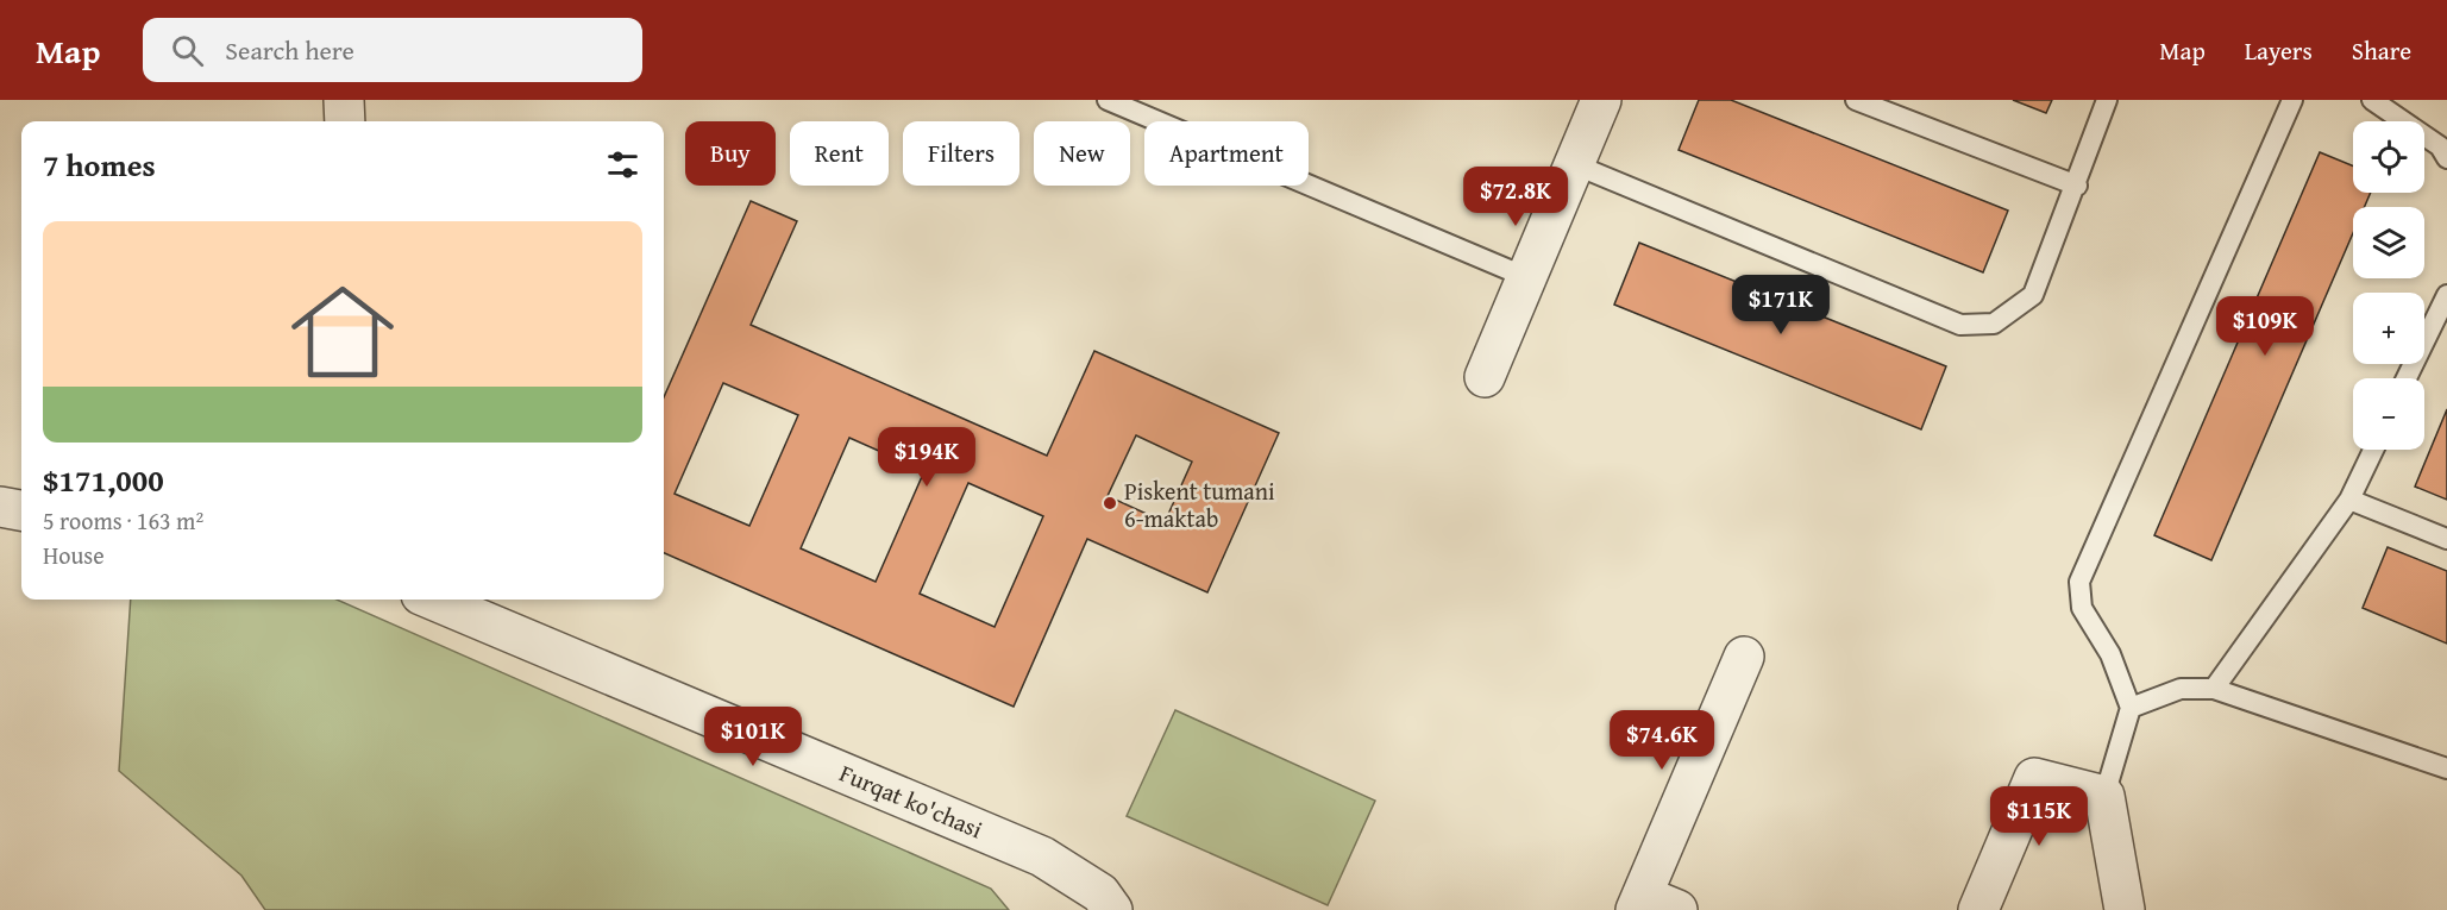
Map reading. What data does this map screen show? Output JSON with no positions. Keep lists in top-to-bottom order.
{
  "streets": {
    "street": ["Furqat ko'chasi"]
  },
  "places": ["Piskent tumani 6-maktab"],
  "page": {
    "header": "Map",
    "search": "Search here",
    "nav": ["Map", "Layers", "Share"],
    "map_buttons": ["+", "−"],
    "chip": [
      "Buy",
      "Rent",
      "Filters",
      "New",
      "Apartment"
    ],
    "heading": "7 homes",
    "price": [
      "$72.8K",
      "$171K",
      "$109K",
      "$194K",
      "$101K",
      "$74.6K",
      "$115K"
    ],
    "list": [
      {
        "name": "$171,000",
        "note": "5 rooms · 163 m² · House"
      }
    ]
  }
}
